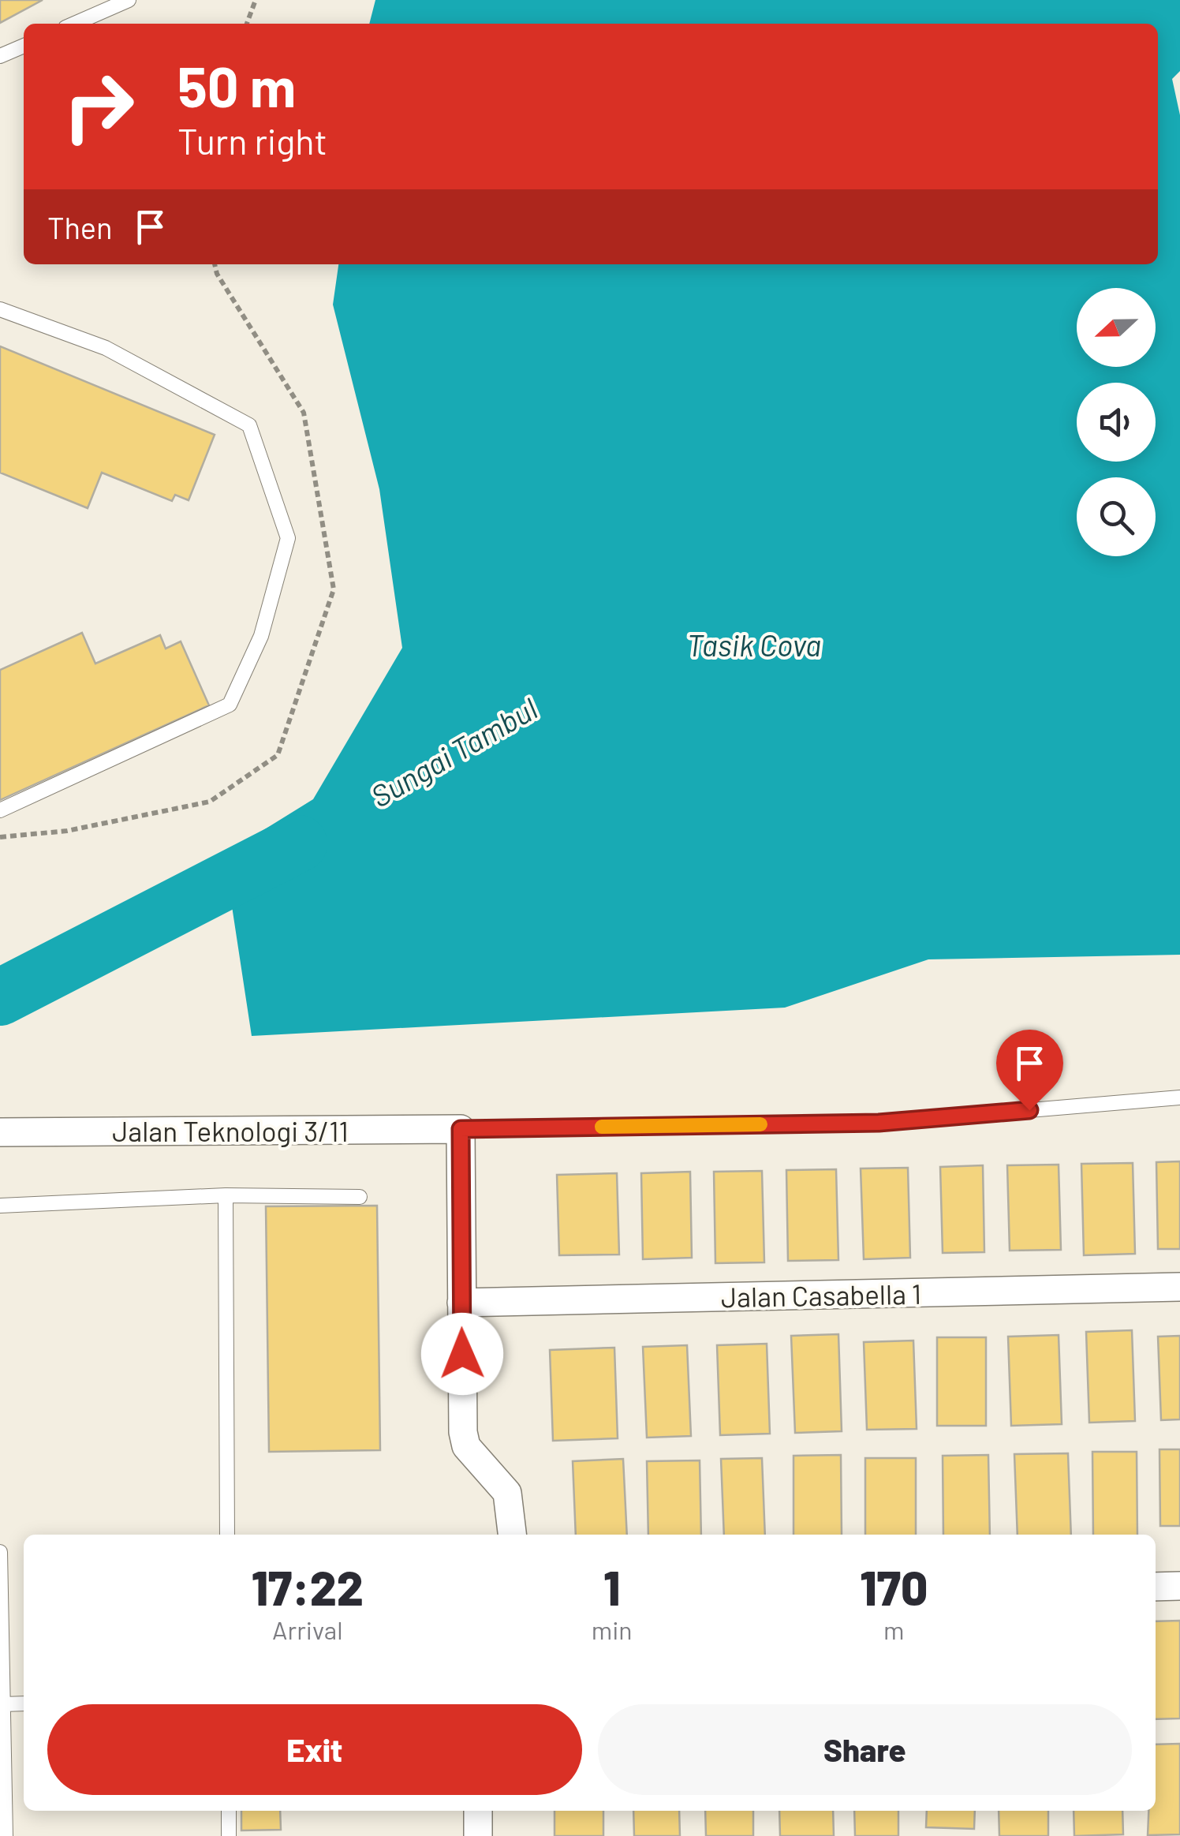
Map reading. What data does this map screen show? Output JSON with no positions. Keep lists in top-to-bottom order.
{
  "streets": {
    "street": ["Jalan Teknologi 3/11", "Jalan Casabella 1"]
  },
  "water": ["Tasik Cova", "Sungai Tambul"],
  "north": "left",
  "page": {
    "turn": ["50 m", "Turn right"],
    "then": "Then",
    "eta": [
      "17:22",
      "Arrival",
      "1",
      "min",
      "170",
      "m"
    ],
    "buttons": ["Exit", "Share"]
  }
}
